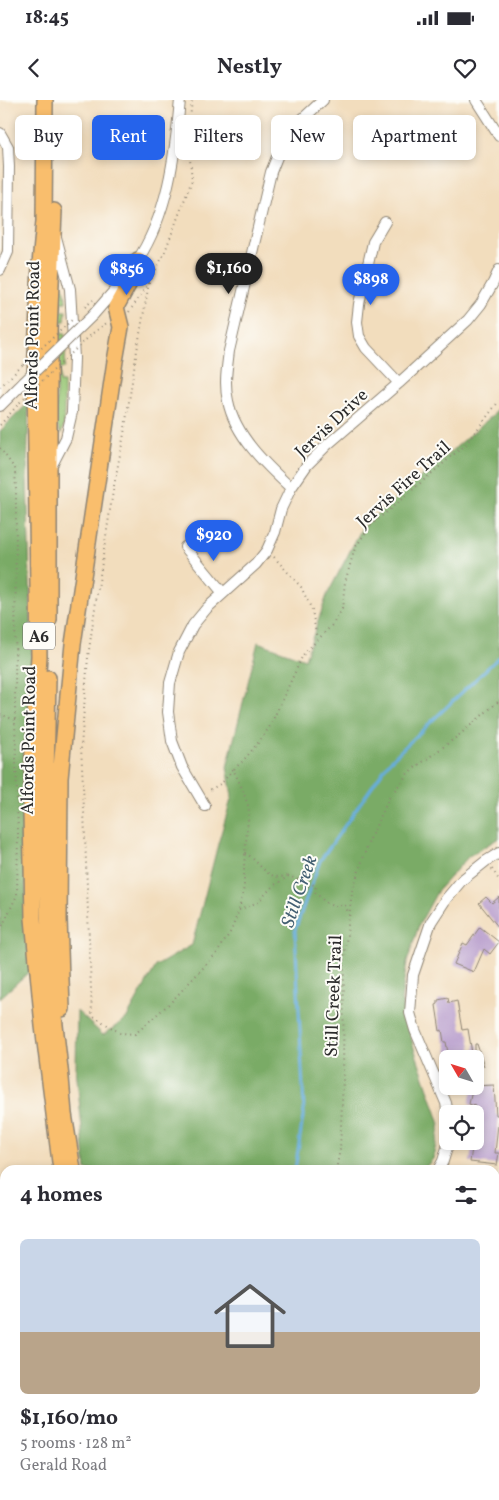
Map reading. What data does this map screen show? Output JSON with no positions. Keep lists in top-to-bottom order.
{
  "streets": {
    "highway": ["Alfords Point Road", "A6"],
    "street": ["Jervis Drive"],
    "path": ["Jervis Fire Trail", "Still Creek Trail"]
  },
  "crossings": [
    ["Alfords Point Road", "A6"],
    ["Jervis Drive", "Jervis Fire Trail"]
  ],
  "water": ["Still Creek"],
  "north": "top left",
  "page": {
    "status": "18:45",
    "header": "Nestly",
    "chip": [
      "Buy",
      "Rent",
      "Filters",
      "New",
      "Apartment"
    ],
    "price": [
      "$1,160",
      "$856",
      "$898",
      "$920"
    ],
    "heading": "4 homes",
    "list": [
      {
        "name": "$1,160/mo",
        "note": "5 rooms · 128 m² · Gerald Road"
      }
    ]
  }
}
